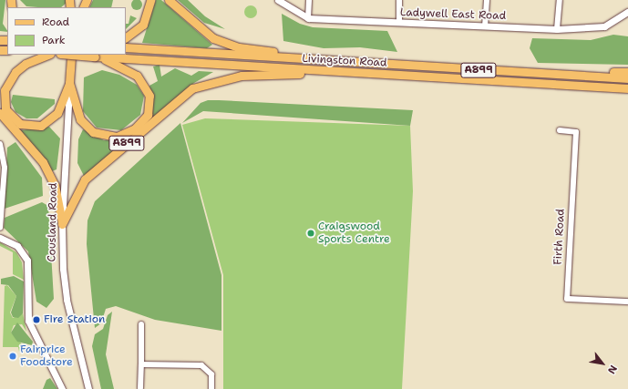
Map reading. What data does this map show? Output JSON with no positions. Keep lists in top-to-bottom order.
{
  "streets": {
    "main road": ["Livingston Road", "A899", "Cousland Road"],
    "street": ["Ladywell East Road", "Firth Road"]
  },
  "crossings": [
    ["Livingston Road", "A899"],
    ["A899", "Cousland Road"]
  ],
  "places": ["Craigswood Sports Centre", "Fire Station", "Fairprice Foodstore"],
  "legend": ["Road", "Park"],
  "north": "bottom right"
}
